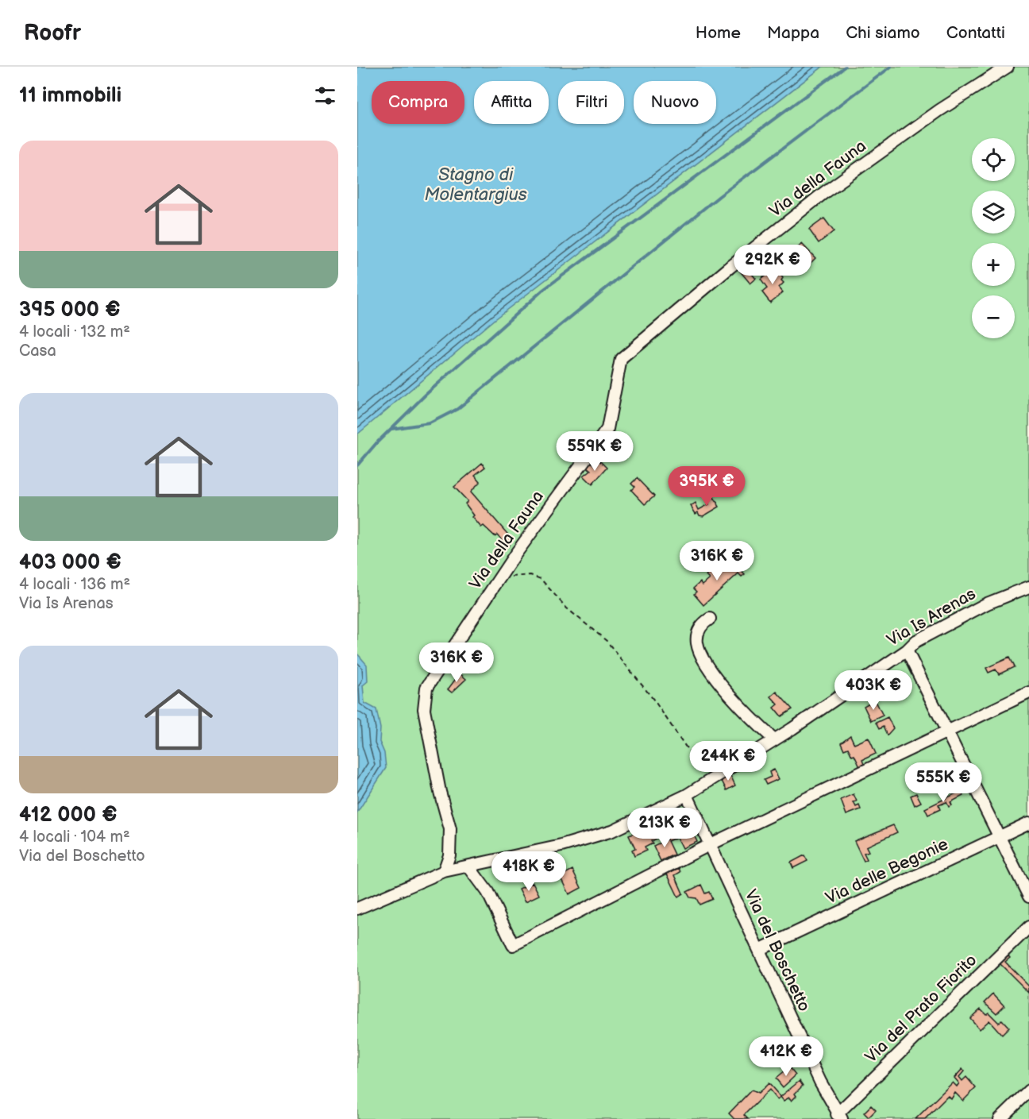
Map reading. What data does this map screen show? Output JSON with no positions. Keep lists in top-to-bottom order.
{
  "streets": {
    "street": [
      "Via della Fauna",
      "Via Is Arenas",
      "Via delle Begonie",
      "Via del Boschetto",
      "Via del Prato Fiorito"
    ]
  },
  "crossings": [
    ["Via della Fauna", "Via Is Arenas"],
    ["Via Is Arenas", "Via del Boschetto"],
    ["Via delle Begonie", "Via del Boschetto"],
    ["Via del Boschetto", "Via del Prato Fiorito"]
  ],
  "water": ["Stagno di Molentargius"],
  "page": {
    "header": "Roofr",
    "nav": [
      "Home",
      "Mappa",
      "Chi siamo",
      "Contatti"
    ],
    "heading": "11 immobili",
    "chip": [
      "Compra",
      "Affitta",
      "Filtri",
      "Nuovo"
    ],
    "list": [
      {
        "name": "395 000 €",
        "note": "4 locali · 132 m² · Casa"
      },
      {
        "name": "403 000 €",
        "note": "4 locali · 136 m² · Via Is Arenas"
      },
      {
        "name": "412 000 €",
        "note": "4 locali · 104 m² · Via del Boschetto"
      }
    ],
    "map_buttons": ["+", "−"],
    "price": [
      "292K €",
      "559K €",
      "395K €",
      "316K €",
      "316K €",
      "403K €",
      "244K €",
      "555K €",
      "213K €",
      "418K €",
      "412K €"
    ]
  }
}
